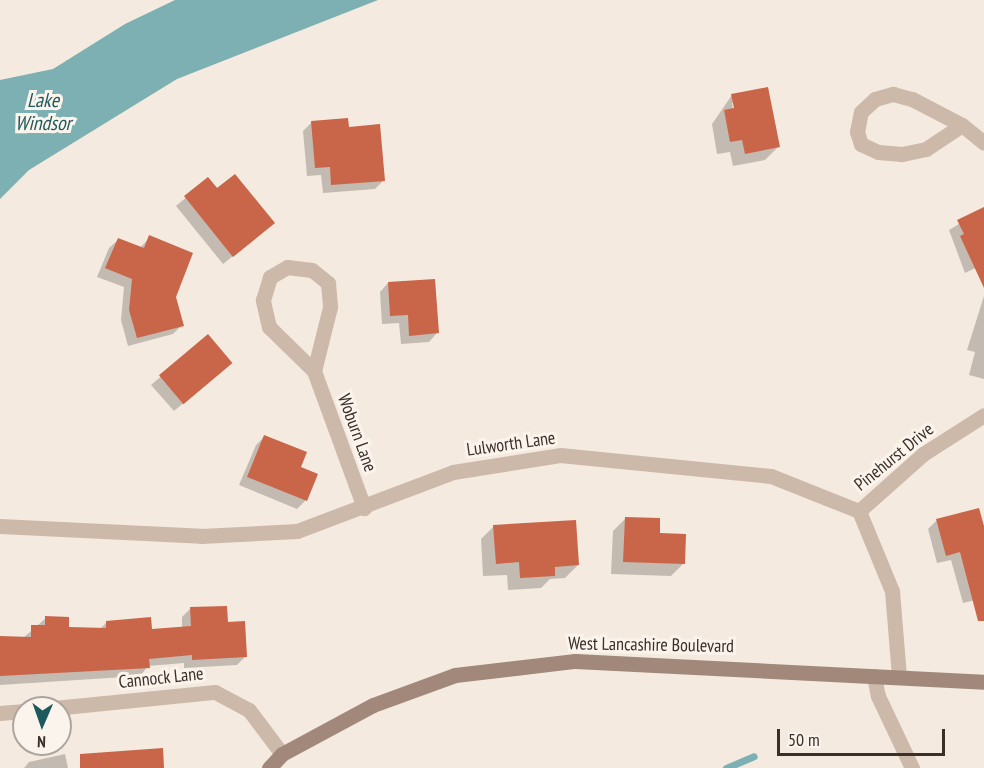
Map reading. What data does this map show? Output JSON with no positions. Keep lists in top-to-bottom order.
{
  "streets": {
    "main road": ["West Lancashire Boulevard"],
    "street": [
      "Woburn Lane",
      "Lulworth Lane",
      "Pinehurst Drive",
      "Cannock Lane"
    ]
  },
  "crossings": [
    ["Woburn Lane", "Lulworth Lane"],
    ["Lulworth Lane", "Pinehurst Drive"],
    ["West Lancashire Boulevard", "Cannock Lane"]
  ],
  "water": ["Lake Windsor"],
  "scale_bar": "50 m",
  "north": "bottom"
}
